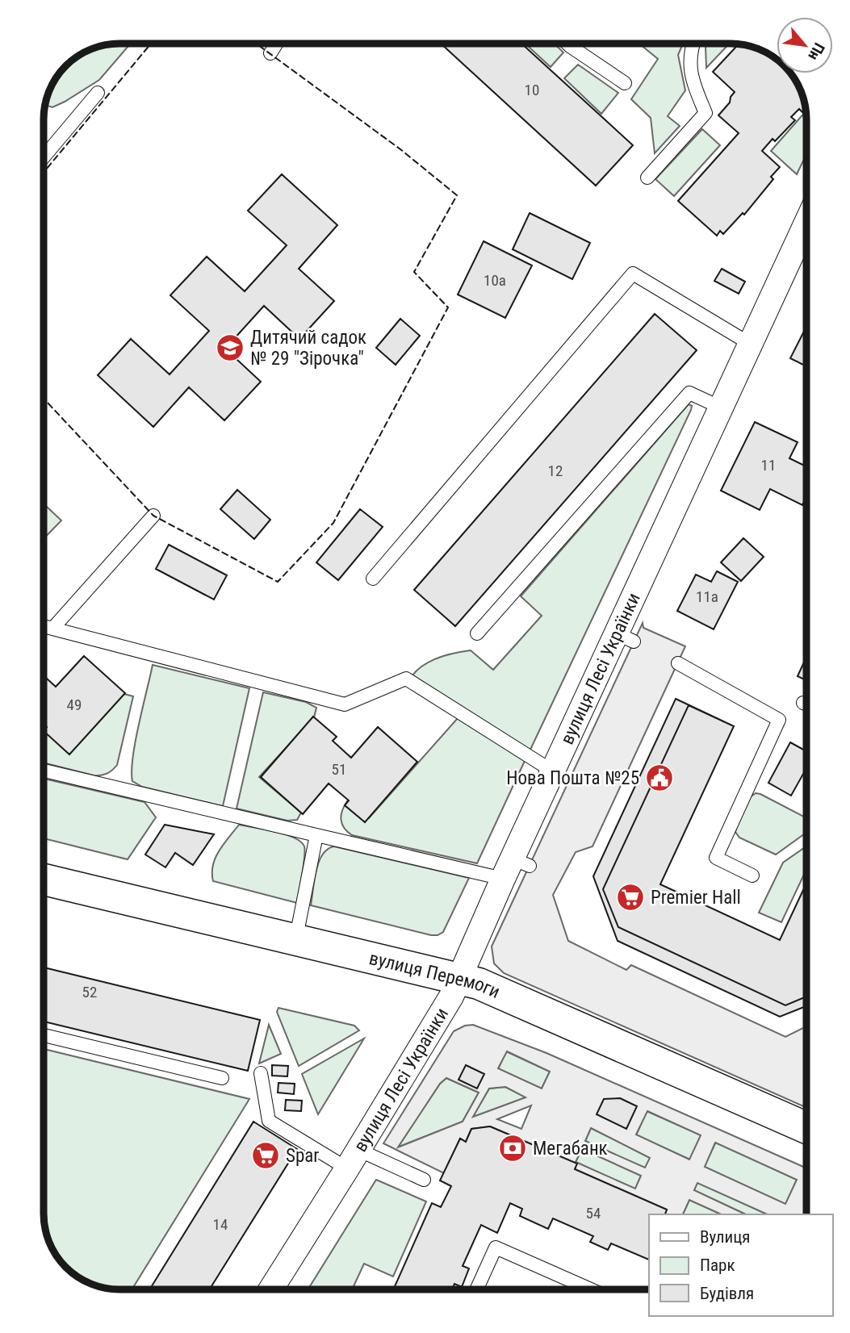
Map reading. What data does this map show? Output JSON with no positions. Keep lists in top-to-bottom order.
{
  "streets": {
    "main road": ["вулиця Перемоги"],
    "street": ["вулиця Лесі Українки"]
  },
  "crossings": [
    ["вулиця Лесі Українки", "вулиця Перемоги"]
  ],
  "places": {
    "school or university": ["Дитячий садок № 29 \"Зірочка\""],
    "public building": ["Нова Пошта №25"],
    "supermarket": ["Premier Hall", "Spar"],
    "bank": ["Мегабанк"]
  },
  "house_numbers": [
    "10",
    "10а",
    "11",
    "12",
    "11а",
    "49",
    "51",
    "52",
    "54",
    "14"
  ],
  "legend": ["Вулиця", "Парк", "Будівля"],
  "north": "bottom right"
}
